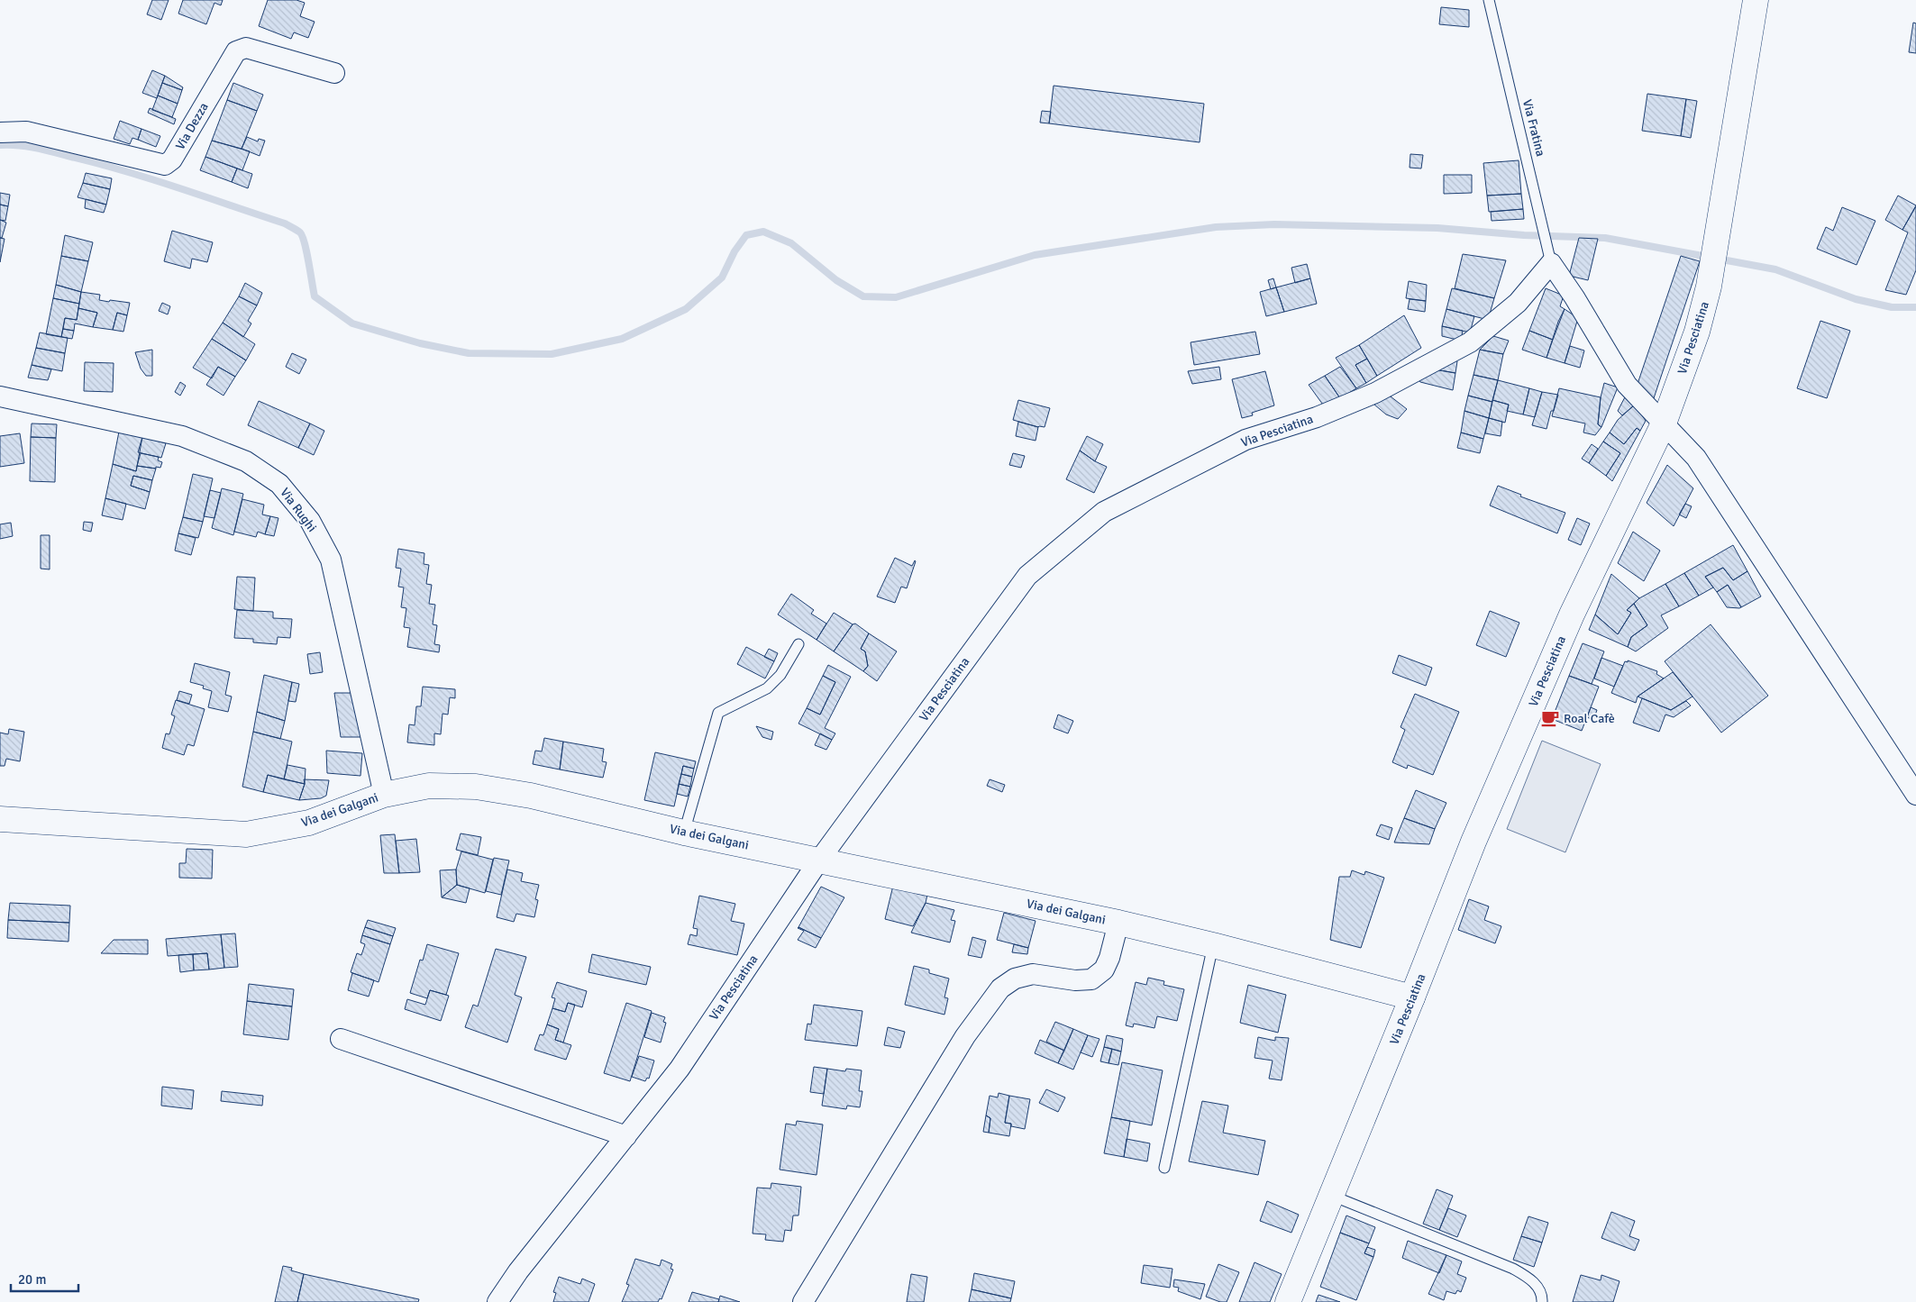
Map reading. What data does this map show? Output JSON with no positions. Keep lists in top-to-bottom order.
{
  "streets": {
    "street": [
      "Via Dezza",
      "Via Pesciatina",
      "Via Rughi",
      "Via dei Galgani"
    ],
    "lane": ["Via Fratina"]
  },
  "crossings": [
    ["Via Fratina", "Via Pesciatina"],
    ["Via Pesciatina", "Via dei Galgani"],
    ["Via Rughi", "Via dei Galgani"]
  ],
  "places": {
    "cafe": ["Roal Cafè"]
  },
  "scale_bar": "20 m"
}
